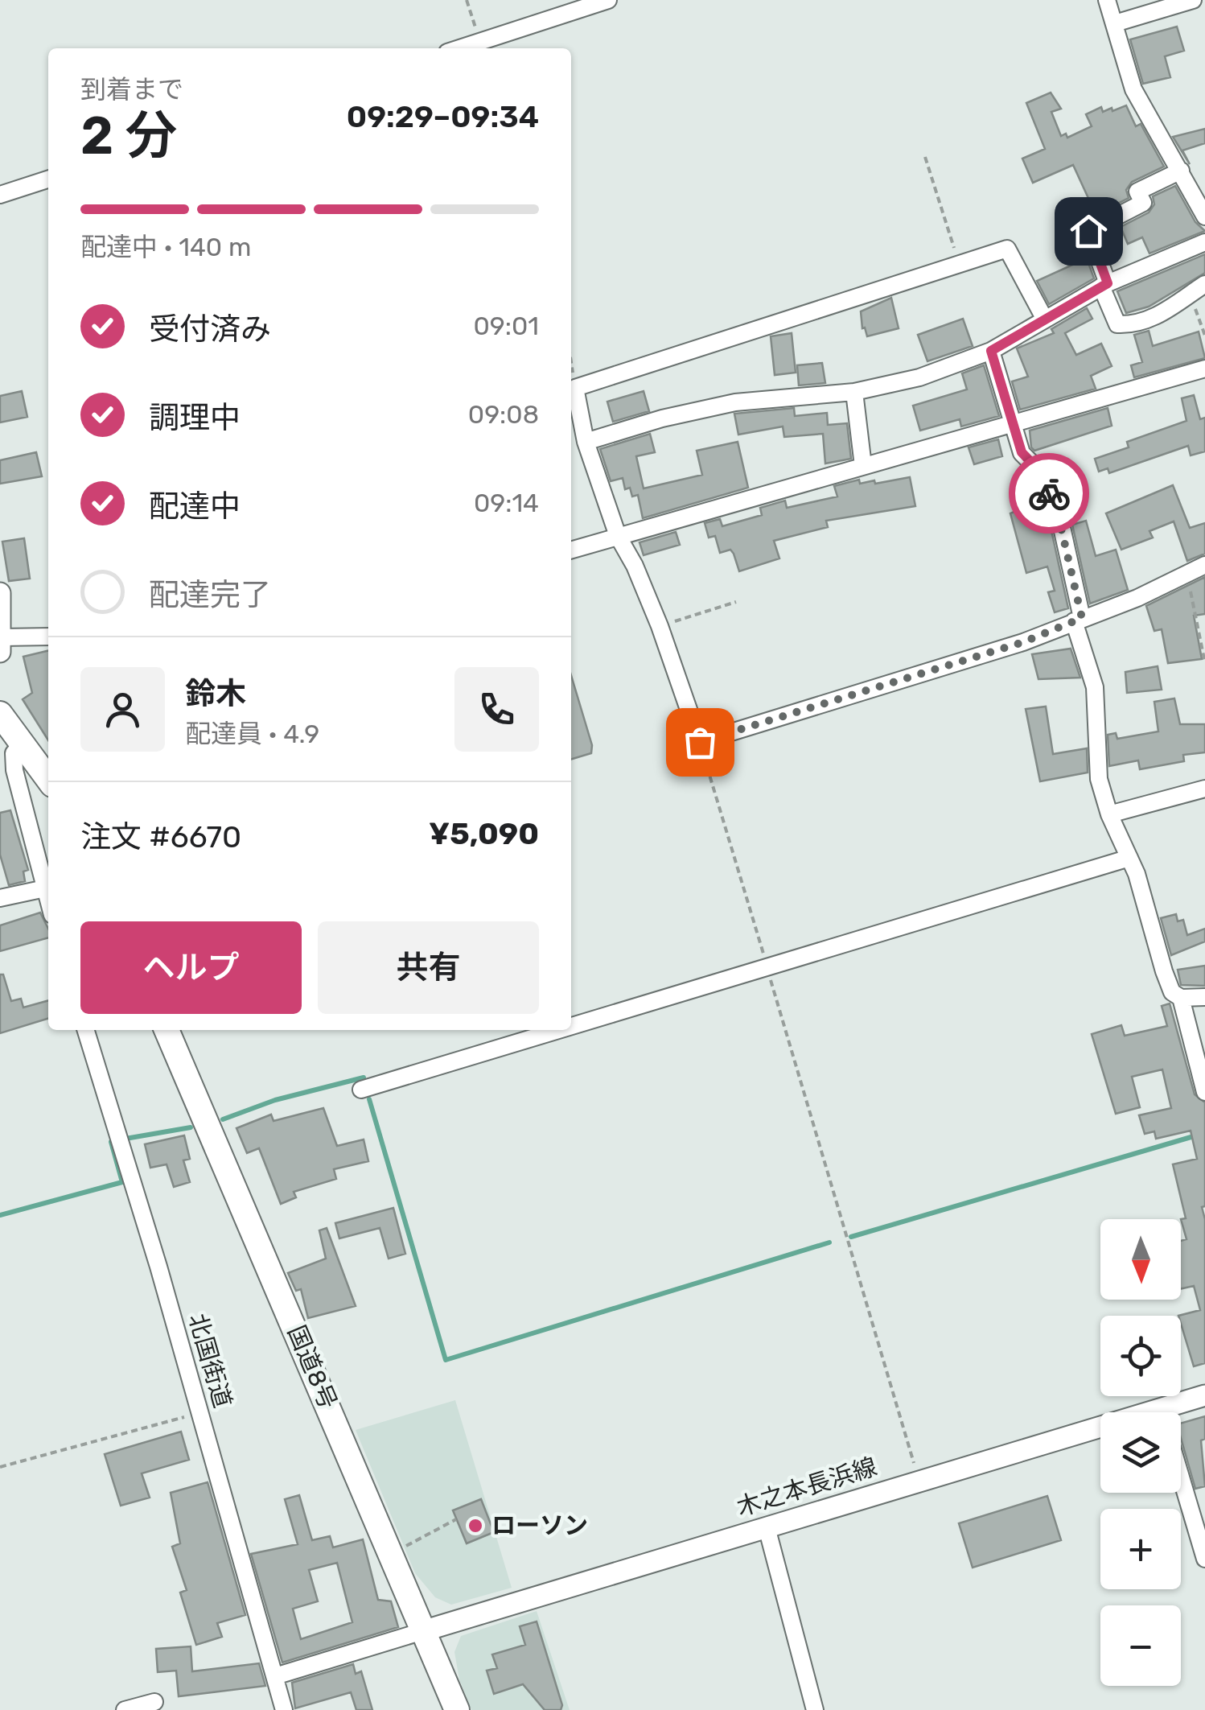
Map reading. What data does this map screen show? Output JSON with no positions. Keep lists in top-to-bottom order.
{
  "streets": {
    "highway": ["国道8号"],
    "main road": ["木之本長浜線"],
    "street": ["北国街道"]
  },
  "crossings": [
    ["国道8号", "木之本長浜線"]
  ],
  "places": ["ローソン"],
  "north": "bottom",
  "page": {
    "heading": ["2 分", "到着まで", "09:29–09:34"],
    "panel": [
      "鈴木",
      "配達員 · 4.9",
      "注文 #6670",
      "¥5,090"
    ],
    "bar": "配達中 · 140 m",
    "list": [
      ["受付済み", "09:01"],
      ["調理中", "09:08"],
      ["配達中", "09:14"],
      "配達完了"
    ],
    "buttons": ["ヘルプ", "共有"],
    "map_buttons": ["+", "−"]
  }
}
